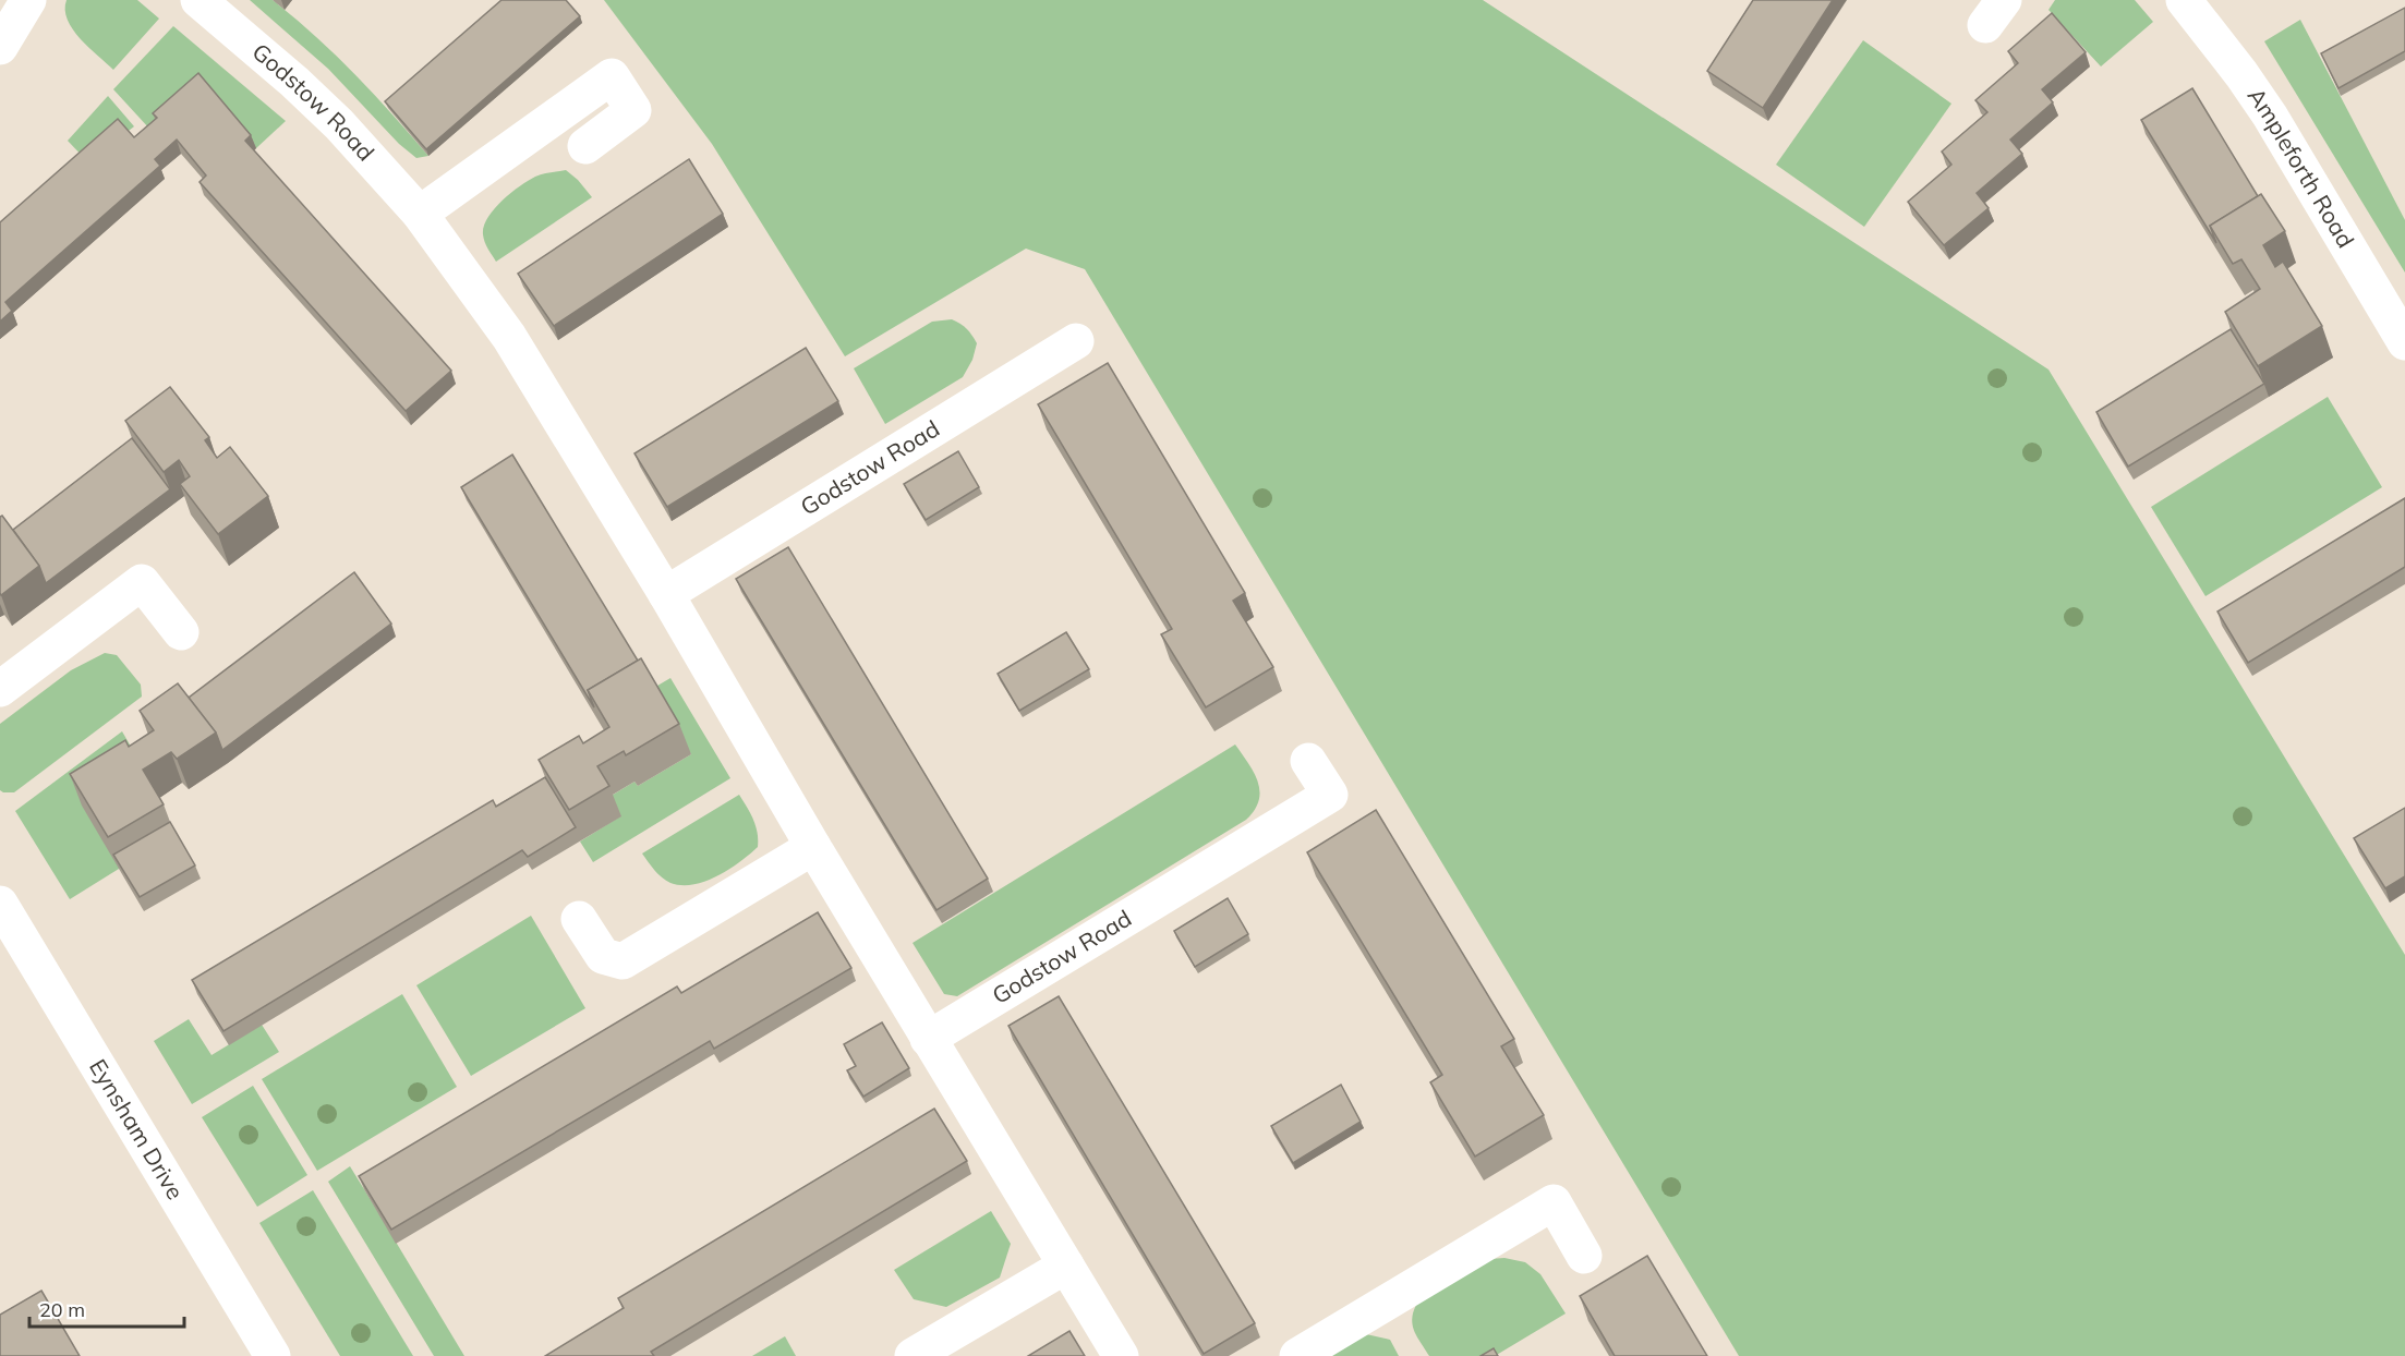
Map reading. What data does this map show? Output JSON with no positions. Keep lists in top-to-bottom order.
{
  "streets": {
    "street": ["Godstow Road", "Ampleforth Road", "Eynsham Drive"]
  },
  "scale_bar": "20 m"
}
